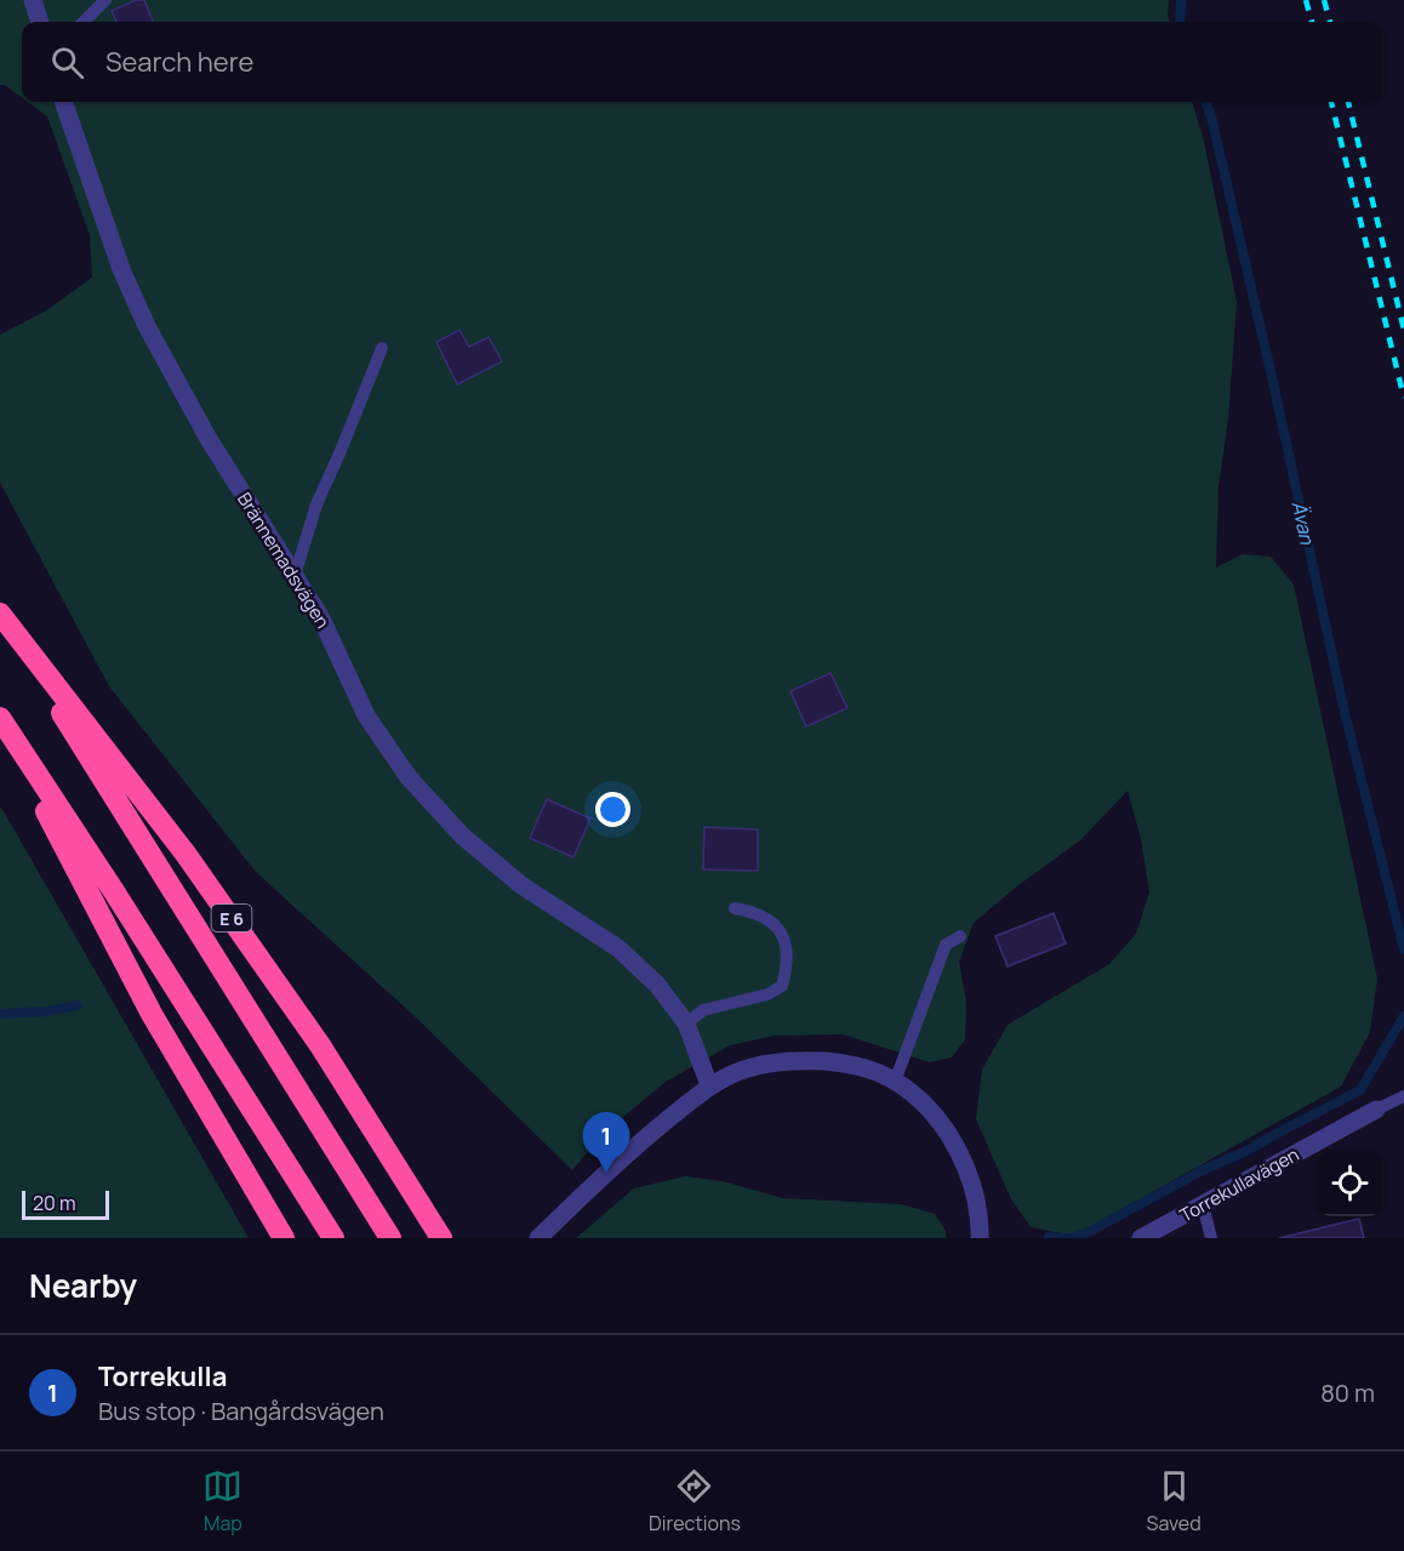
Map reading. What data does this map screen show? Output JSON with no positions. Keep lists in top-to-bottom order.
{
  "streets": {
    "highway": ["E 6"],
    "street": ["Brännemadsvägen", "Torrekullavägen"]
  },
  "water": ["Ävan"],
  "scale_bar": "20 m",
  "page": {
    "search": "Search here",
    "pins": "1",
    "scale": "20 m",
    "heading": "Nearby",
    "list": [
      {
        "mark": "1",
        "name": "Torrekulla",
        "note": "Bus stop · Bangårdsvägen",
        "value": "80 m"
      }
    ],
    "nav": ["Map", "Directions", "Saved"]
  }
}
